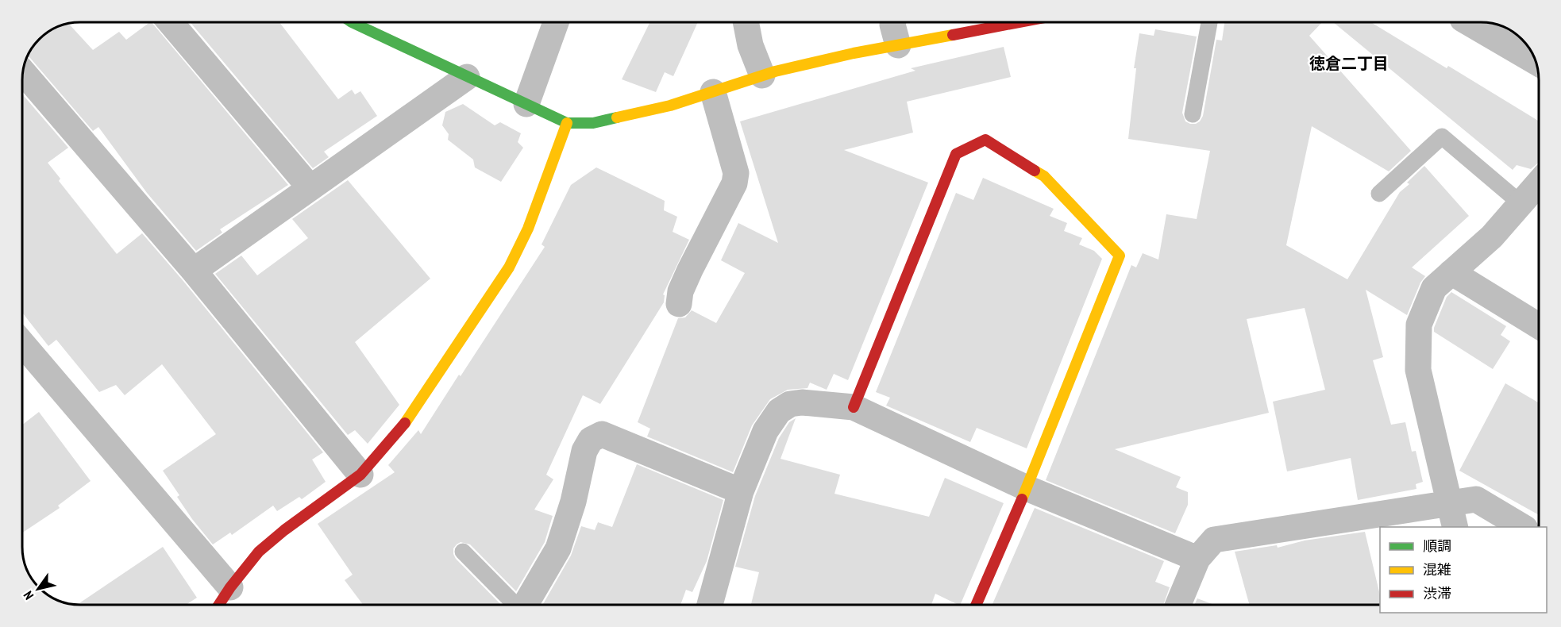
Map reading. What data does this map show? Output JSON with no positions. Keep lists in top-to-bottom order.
{
  "districts": ["徳倉二丁目"],
  "legend": ["順調", "混雑", "渋滞"],
  "north": "bottom left"
}
